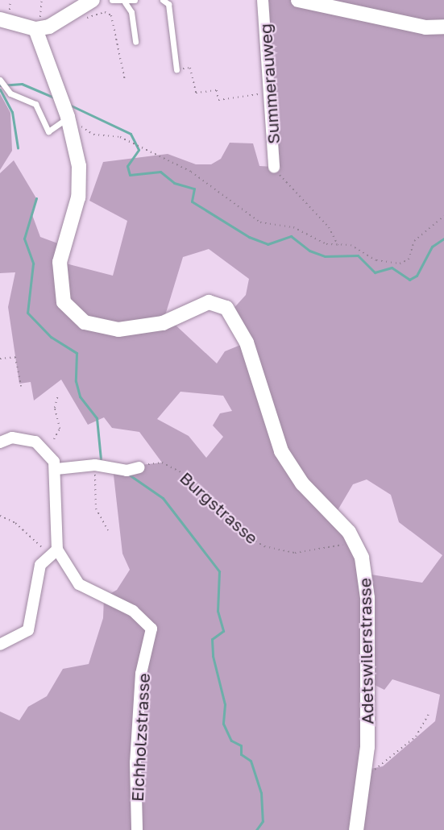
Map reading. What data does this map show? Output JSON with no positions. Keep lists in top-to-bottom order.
{
  "streets": {
    "street": ["Summerauweg", "Adetswilerstrasse", "Eichholzstrasse"],
    "path": ["Burgstrasse"]
  },
  "crossings": [
    ["Burgstrasse", "Adetswilerstrasse"]
  ]
}
